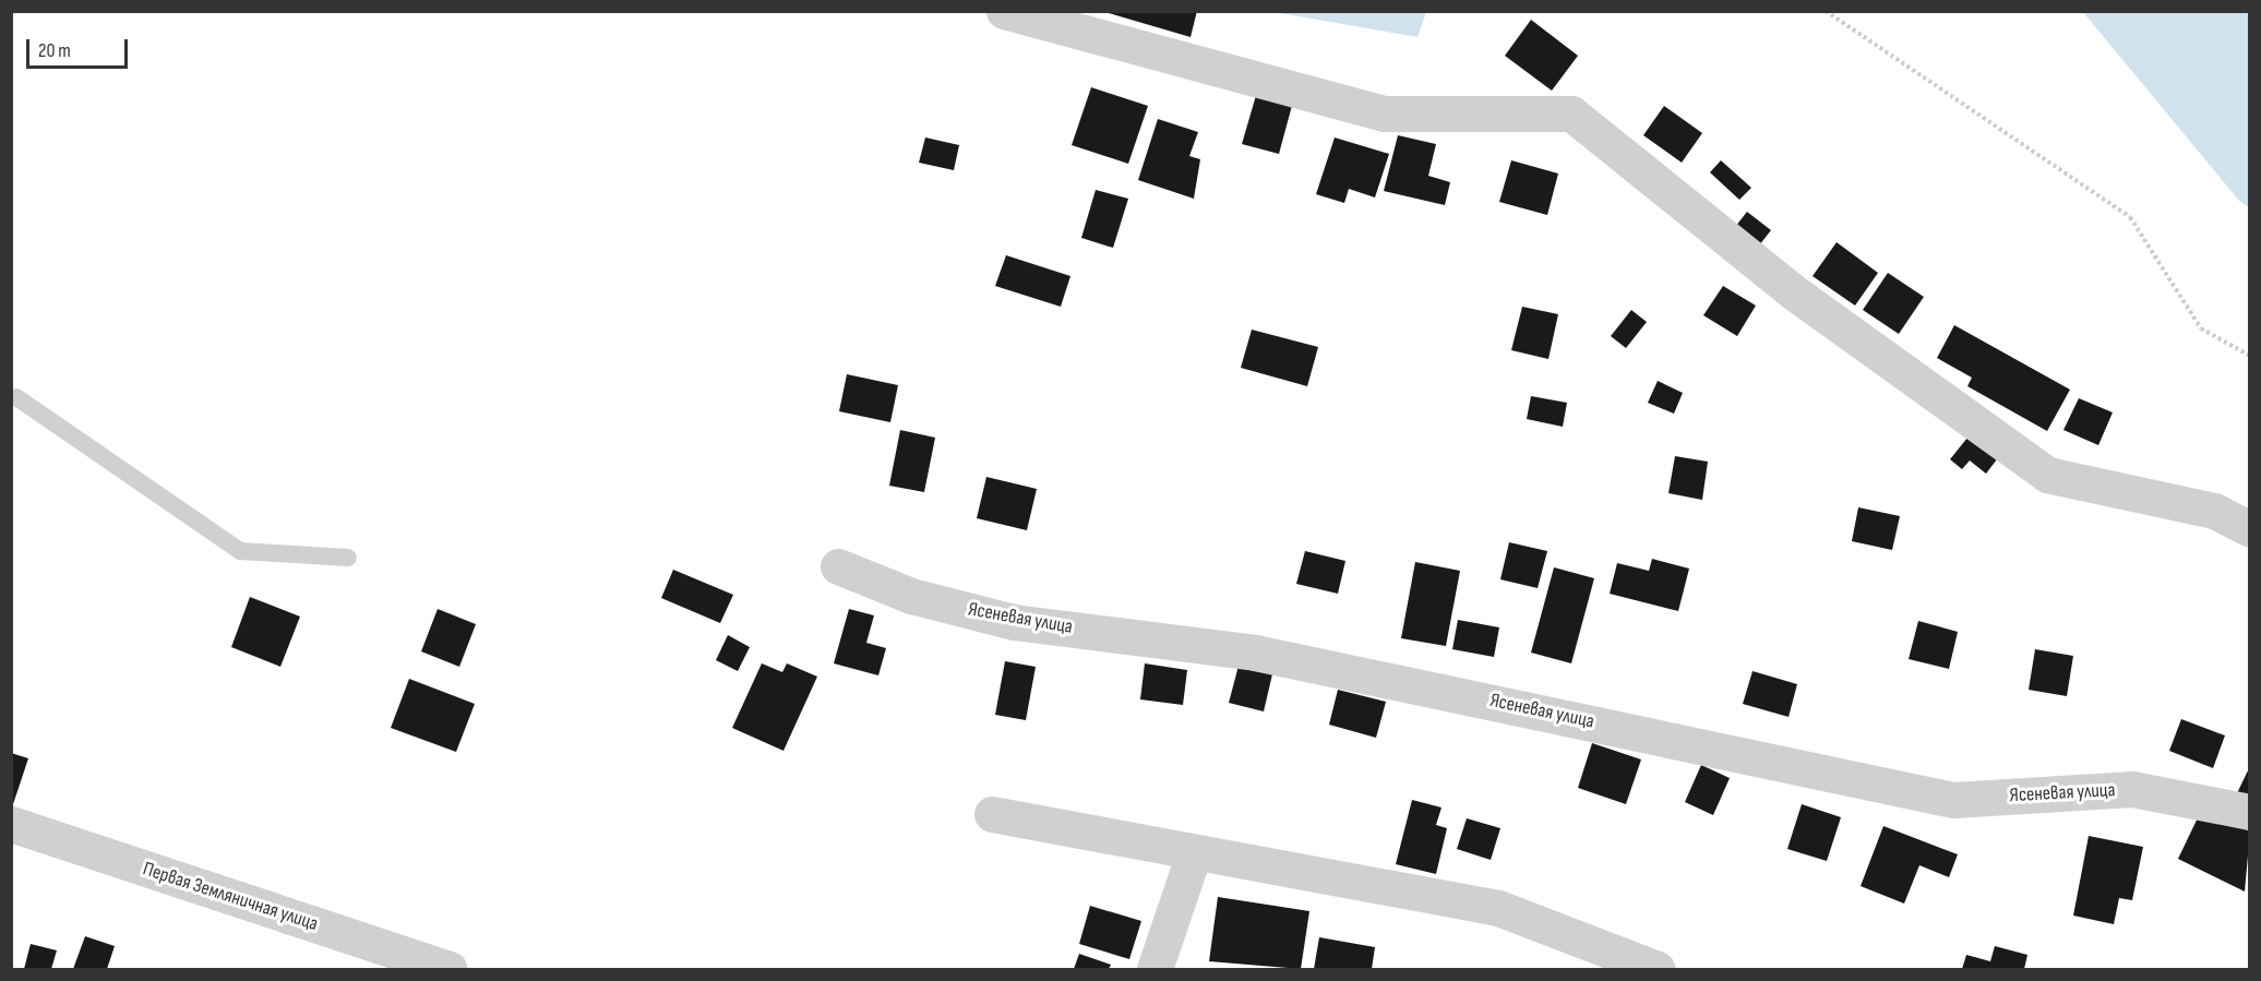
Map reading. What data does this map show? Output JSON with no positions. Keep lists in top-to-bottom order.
{
  "streets": {
    "street": ["Ясеневая улица", "Первая Земляничная улица"]
  },
  "scale_bar": "20 m"
}
